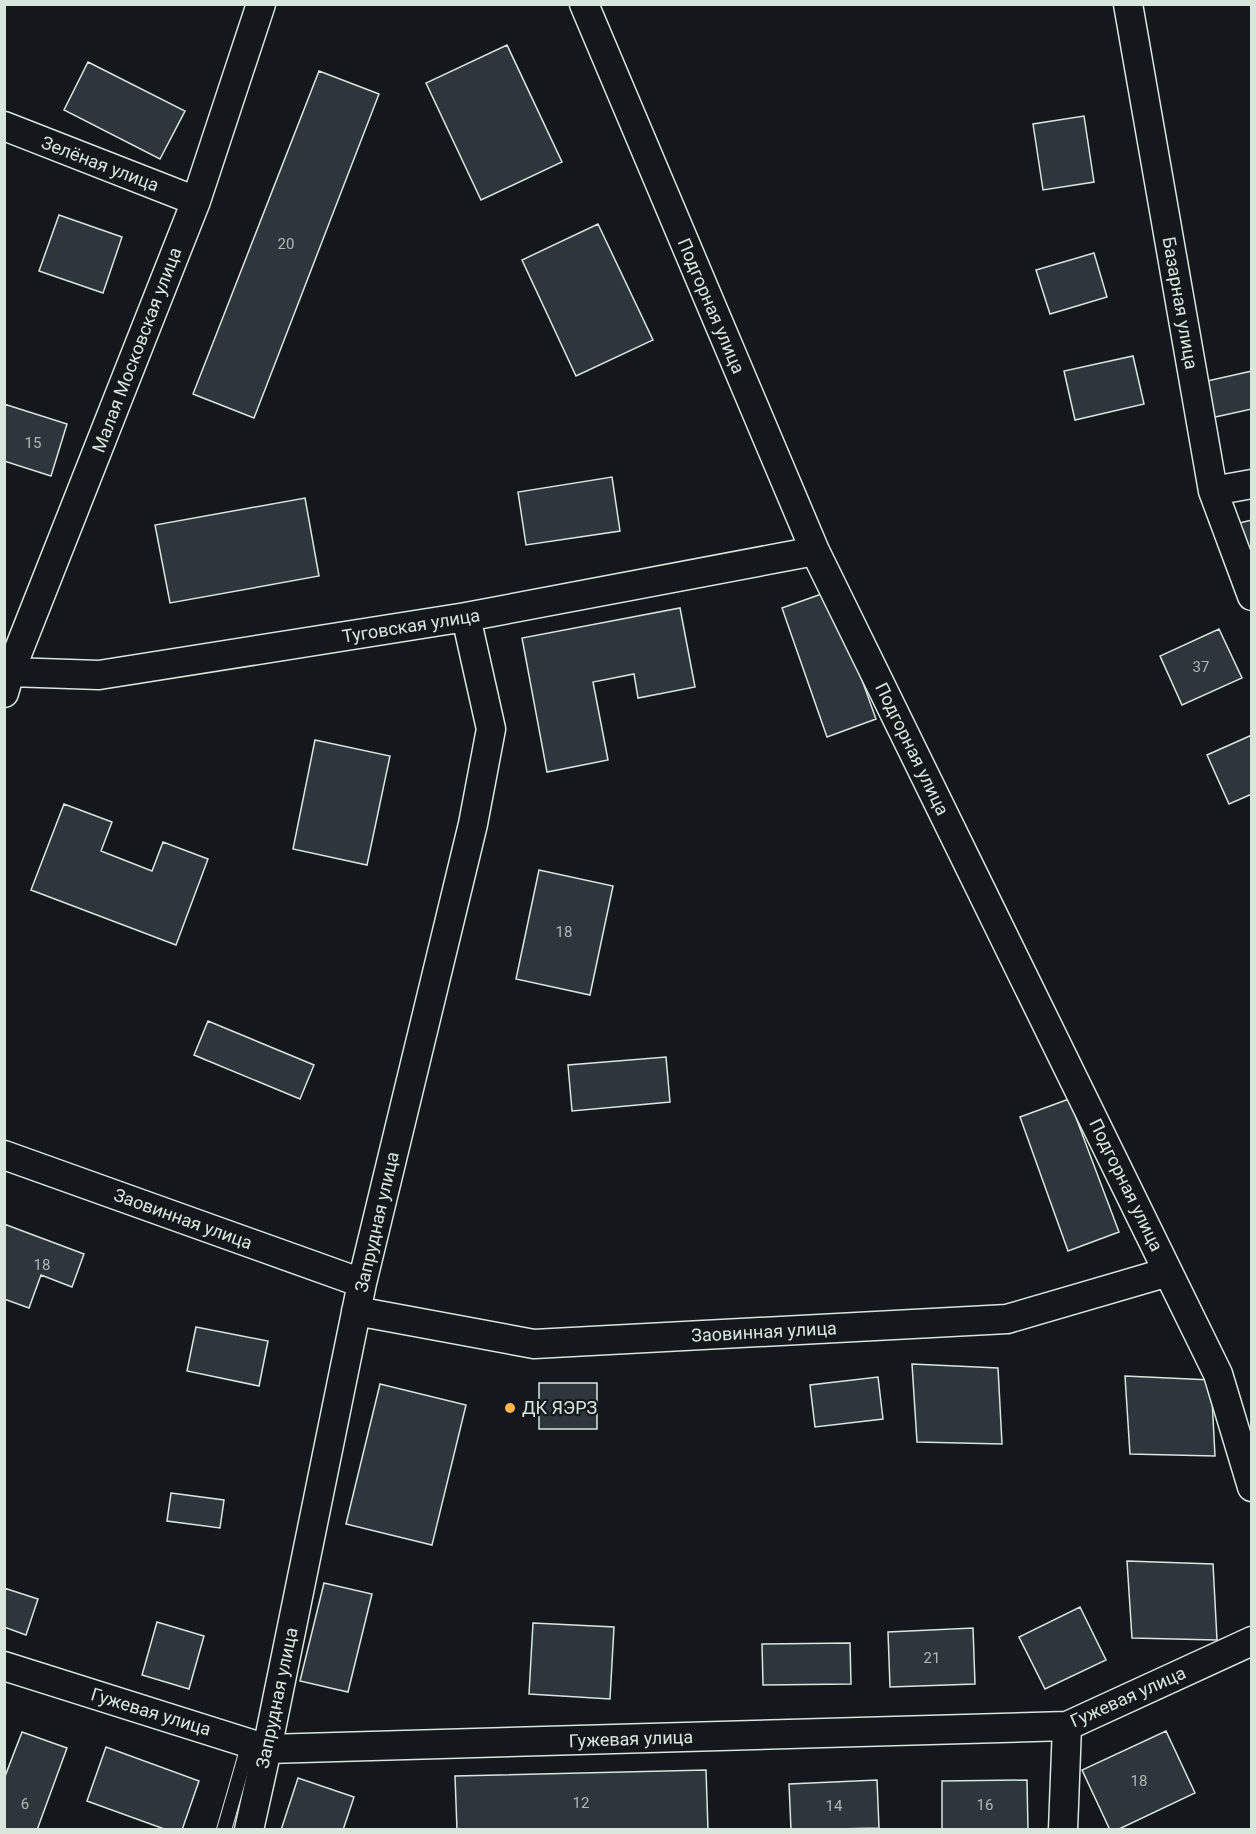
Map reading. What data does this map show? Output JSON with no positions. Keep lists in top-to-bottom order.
{
  "streets": {
    "street": [
      "Зелёная улица",
      "Базарная улица",
      "Подгорная улица",
      "Малая Московская улица",
      "Туговская улица",
      "Заовинная улица",
      "Запрудная улица",
      "Гужевая улица"
    ]
  },
  "crossings": [
    ["Зелёная улица", "Малая Московская улица"],
    ["Подгорная улица", "Туговская улица"],
    ["Подгорная улица", "Заовинная улица"],
    ["Малая Московская улица", "Туговская улица"],
    ["Туговская улица", "Запрудная улица"],
    ["Заовинная улица", "Запрудная улица"],
    ["Запрудная улица", "Гужевая улица"]
  ],
  "places": ["ДК ЯЭРЗ"],
  "house_numbers": [
    "20",
    "15",
    "37",
    "18",
    "18",
    "21",
    "18",
    "12",
    "6",
    "16",
    "14"
  ]
}
